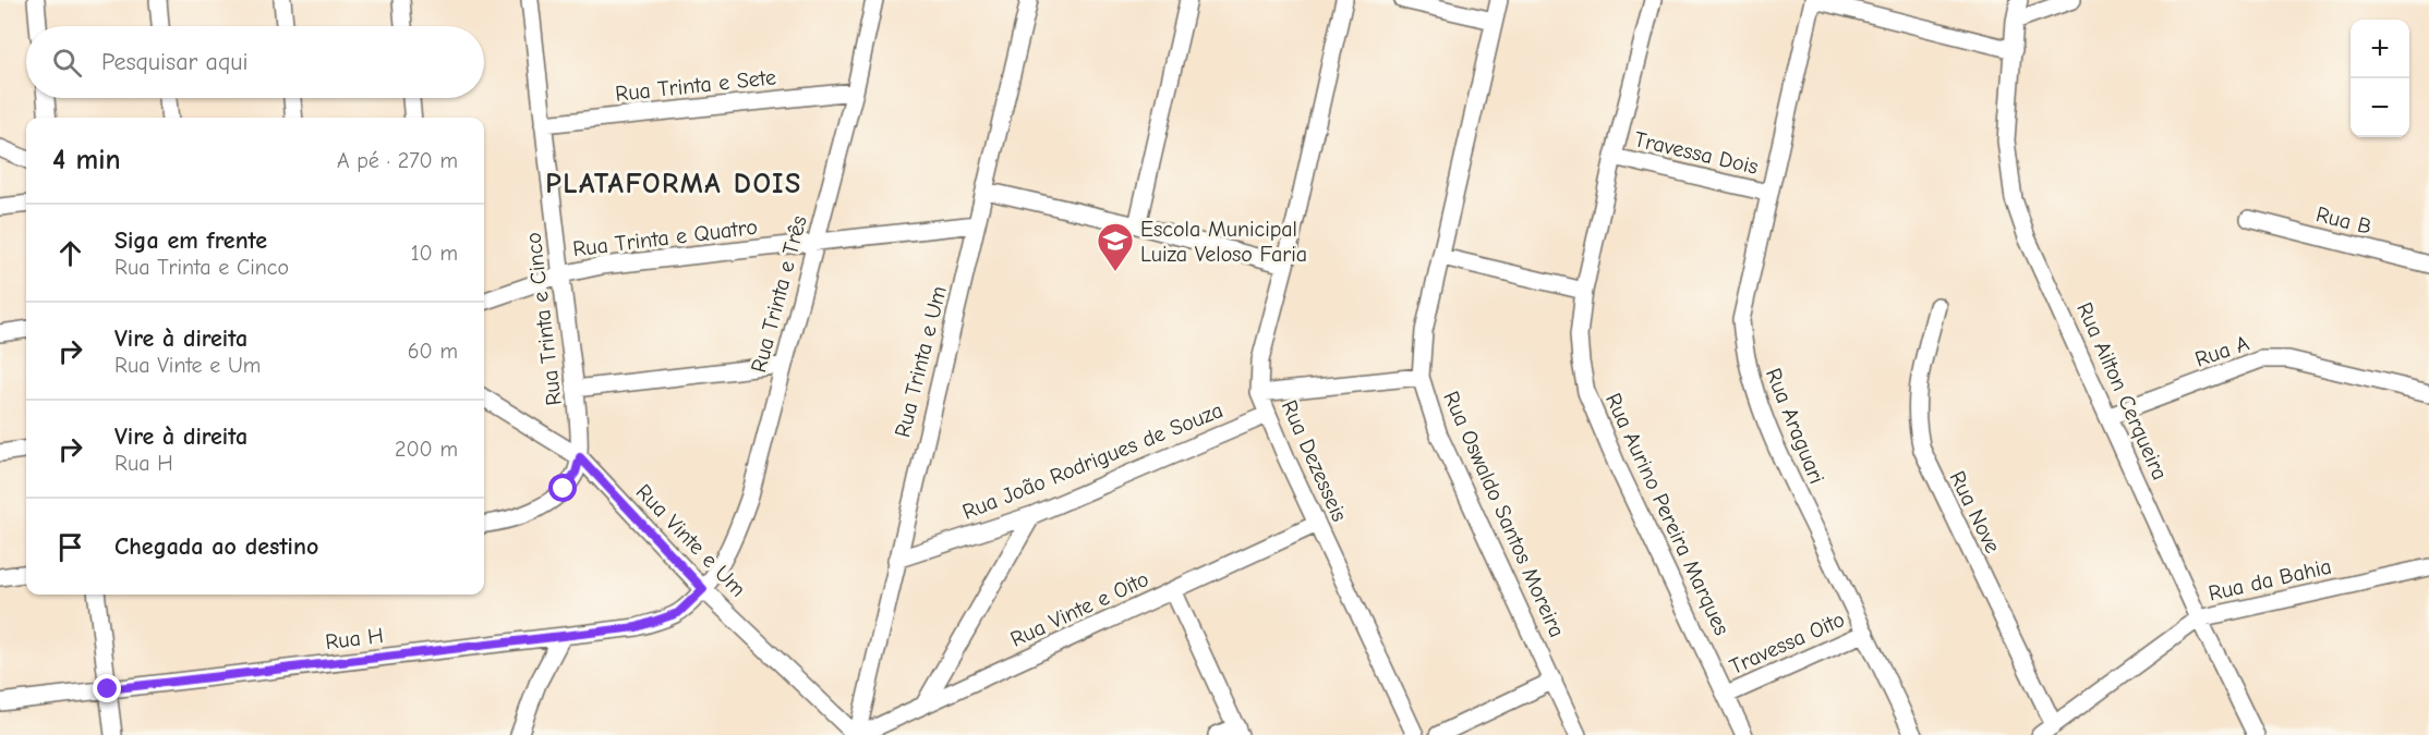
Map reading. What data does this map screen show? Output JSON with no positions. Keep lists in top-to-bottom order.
{
  "streets": {
    "street": [
      "Rua Trinta e Sete",
      "Travessa Dois",
      "Rua B",
      "Rua Trinta e Quatro",
      "Rua Trinta e Três",
      "Rua Trinta e Cinco",
      "Rua A",
      "Rua Trinta e Um",
      "Rua Ailton Cerqueira",
      "Rua Araguari",
      "Rua João Rodrigues de Souza",
      "Rua Dezesseis",
      "Rua Nove",
      "Rua Oswaldo Santos Moreira",
      "Rua Aurino Pereira Marques",
      "Rua Vinte e Um",
      "Rua da Bahia",
      "Rua Vinte e Oito",
      "Rua H",
      "Travessa Oito"
    ]
  },
  "crossings": [
    ["Rua Trinta e Sete", "Rua Trinta e Três"],
    ["Rua Trinta e Sete", "Rua Trinta e Cinco"],
    ["Travessa Dois", "Rua Araguari"],
    ["Travessa Dois", "Rua Aurino Pereira Marques"],
    ["Rua Trinta e Quatro", "Rua Trinta e Três"],
    ["Rua Trinta e Quatro", "Rua Trinta e Cinco"],
    ["Rua Trinta e Quatro", "Rua Trinta e Um"],
    ["Rua Trinta e Três", "Rua Vinte e Um"],
    ["Rua Trinta e Três", "Rua H"],
    ["Rua Trinta e Cinco", "Rua Vinte e Um"],
    ["Rua A", "Rua Ailton Cerqueira"],
    ["Rua Trinta e Um", "Rua João Rodrigues de Souza"],
    ["Rua Trinta e Um", "Rua Vinte e Um"],
    ["Rua Trinta e Um", "Rua Vinte e Oito"],
    ["Rua Ailton Cerqueira", "Rua da Bahia"],
    ["Rua Araguari", "Travessa Oito"],
    ["Rua João Rodrigues de Souza", "Rua Dezesseis"],
    ["Rua Dezesseis", "Rua Vinte e Oito"],
    ["Rua Nove", "Rua da Bahia"],
    ["Rua Aurino Pereira Marques", "Travessa Oito"],
    ["Rua Vinte e Um", "Rua Vinte e Oito"],
    ["Rua Vinte e Um", "Rua H"]
  ],
  "districts": ["PLATAFORMA DOIS"],
  "places": {
    "school or university": ["Escola Municipal Luiza Veloso Faria"]
  },
  "page": {
    "map_buttons": ["+", "−"],
    "search": "Pesquisar aqui",
    "heading": ["4 min", "A pé · 270 m"],
    "list": [
      ["Siga em frente", "Rua Trinta e Cinco", "10 m"],
      ["Vire à direita", "Rua Vinte e Um", "60 m"],
      ["Vire à direita", "Rua H", "200 m"],
      "Chegada ao destino"
    ]
  }
}
